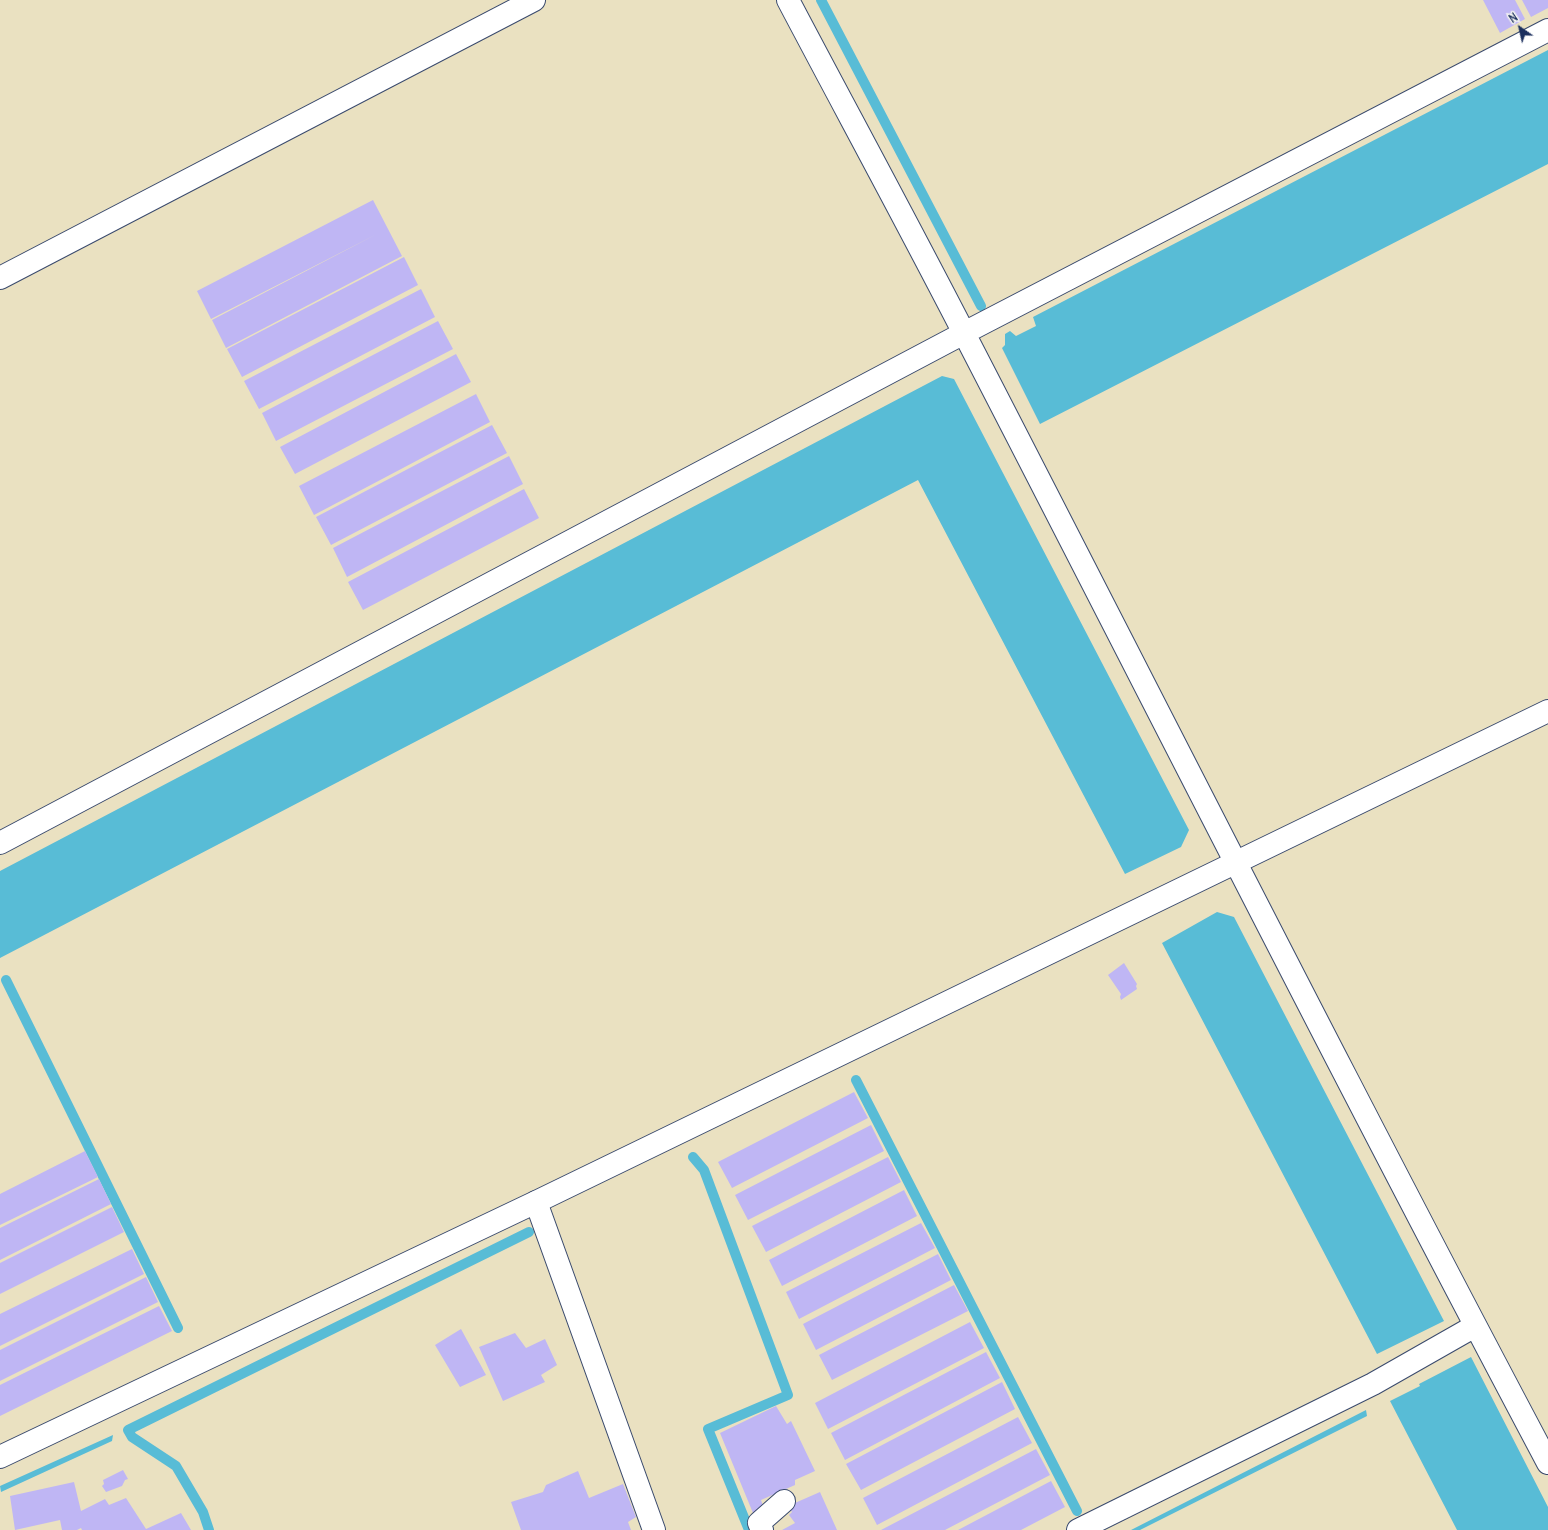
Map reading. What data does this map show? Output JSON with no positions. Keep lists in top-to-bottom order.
{
  "north": "top left"
}
